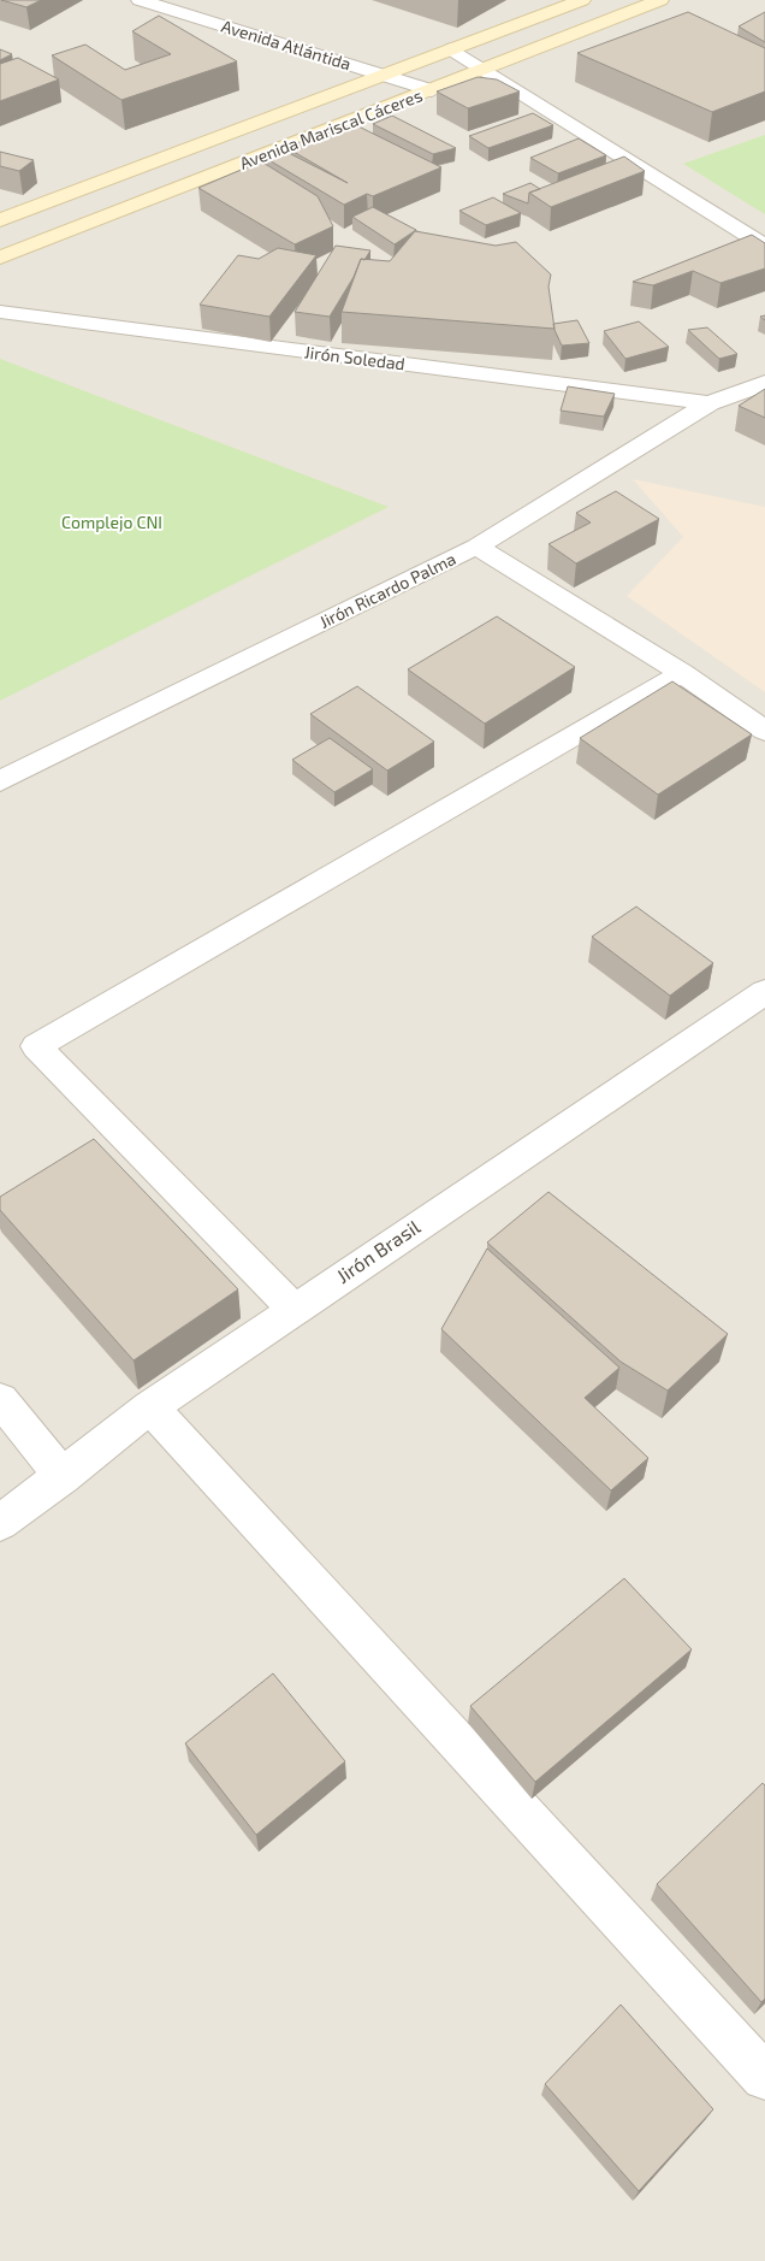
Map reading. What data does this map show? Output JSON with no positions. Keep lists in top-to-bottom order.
{
  "streets": {
    "main road": ["Avenida Mariscal Cáceres"],
    "street": [
      "Avenida Atlántida",
      "Jirón Soledad",
      "Jirón Ricardo Palma",
      "Jirón Brasil"
    ]
  },
  "crossings": [
    ["Avenida Atlántida", "Avenida Mariscal Cáceres"],
    ["Jirón Soledad", "Jirón Ricardo Palma"]
  ],
  "parks": ["Complejo CNI"]
}
